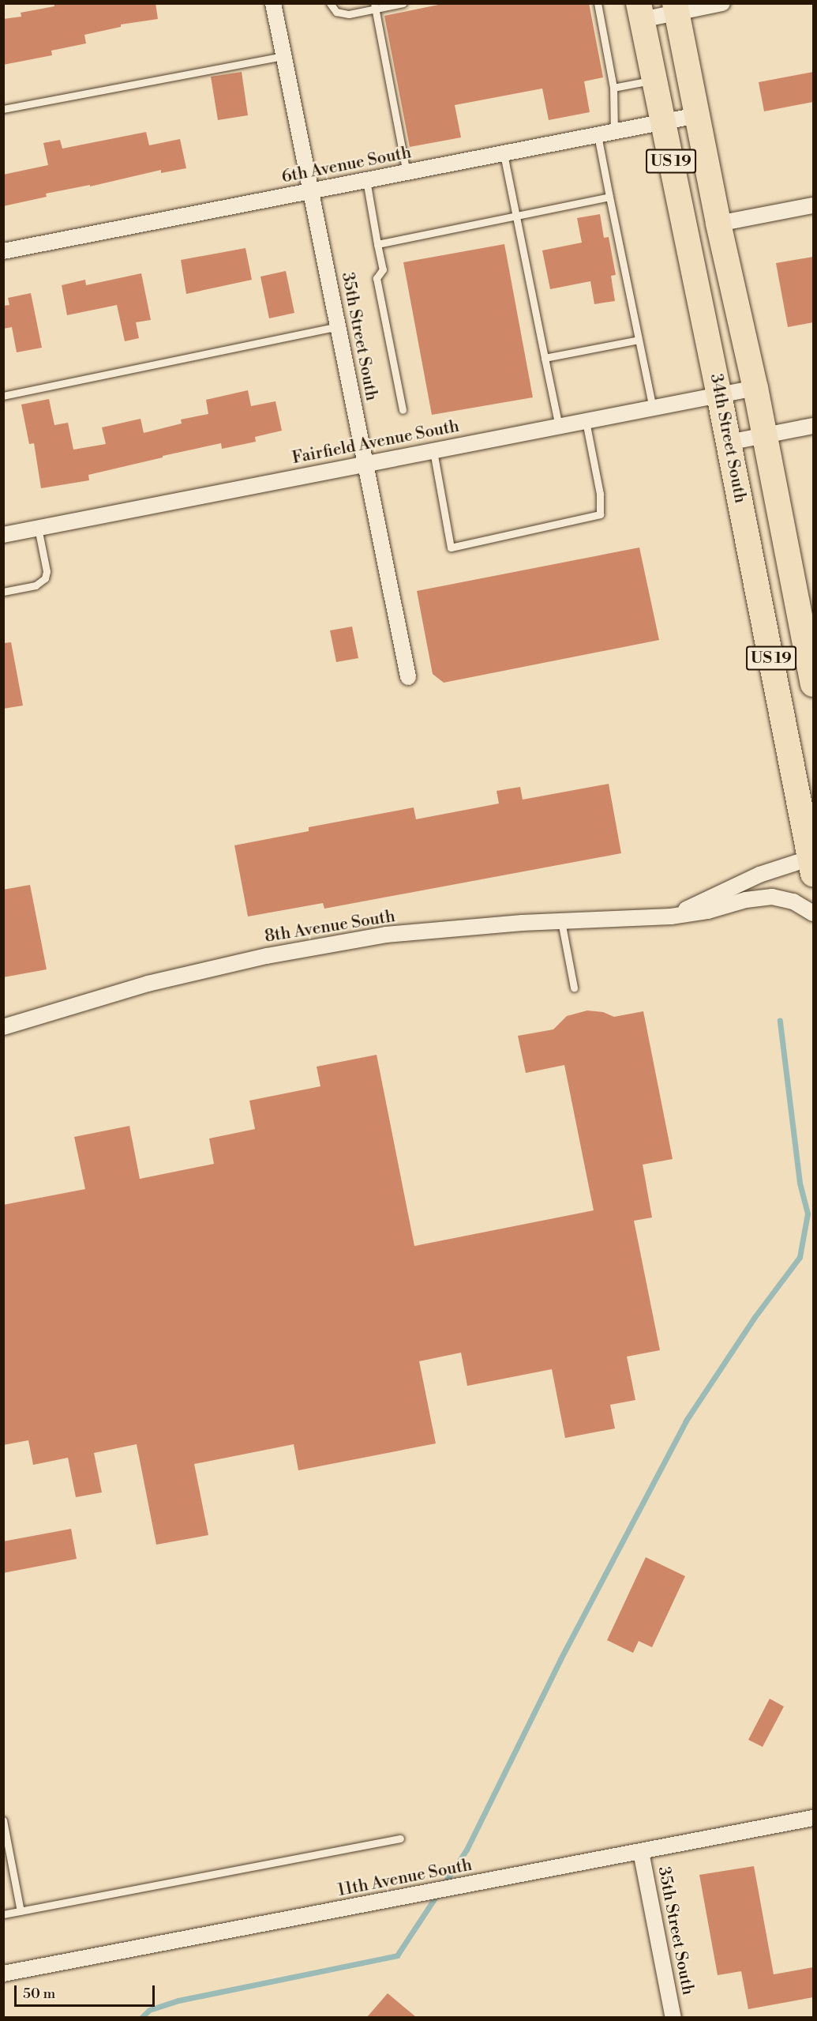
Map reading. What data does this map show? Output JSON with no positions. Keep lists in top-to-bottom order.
{
  "streets": {
    "highway": ["US 19", "34th Street South"],
    "street": [
      "6th Avenue South",
      "35th Street South",
      "Fairfield Avenue South",
      "8th Avenue South",
      "11th Avenue South"
    ]
  },
  "crossings": [
    ["US 19", "6th Avenue South"],
    ["US 19", "Fairfield Avenue South"],
    ["6th Avenue South", "35th Street South"],
    ["6th Avenue South", "34th Street South"],
    ["35th Street South", "Fairfield Avenue South"],
    ["35th Street South", "11th Avenue South"],
    ["34th Street South", "Fairfield Avenue South"],
    ["34th Street South", "8th Avenue South"]
  ],
  "scale_bar": "50 m"
}
